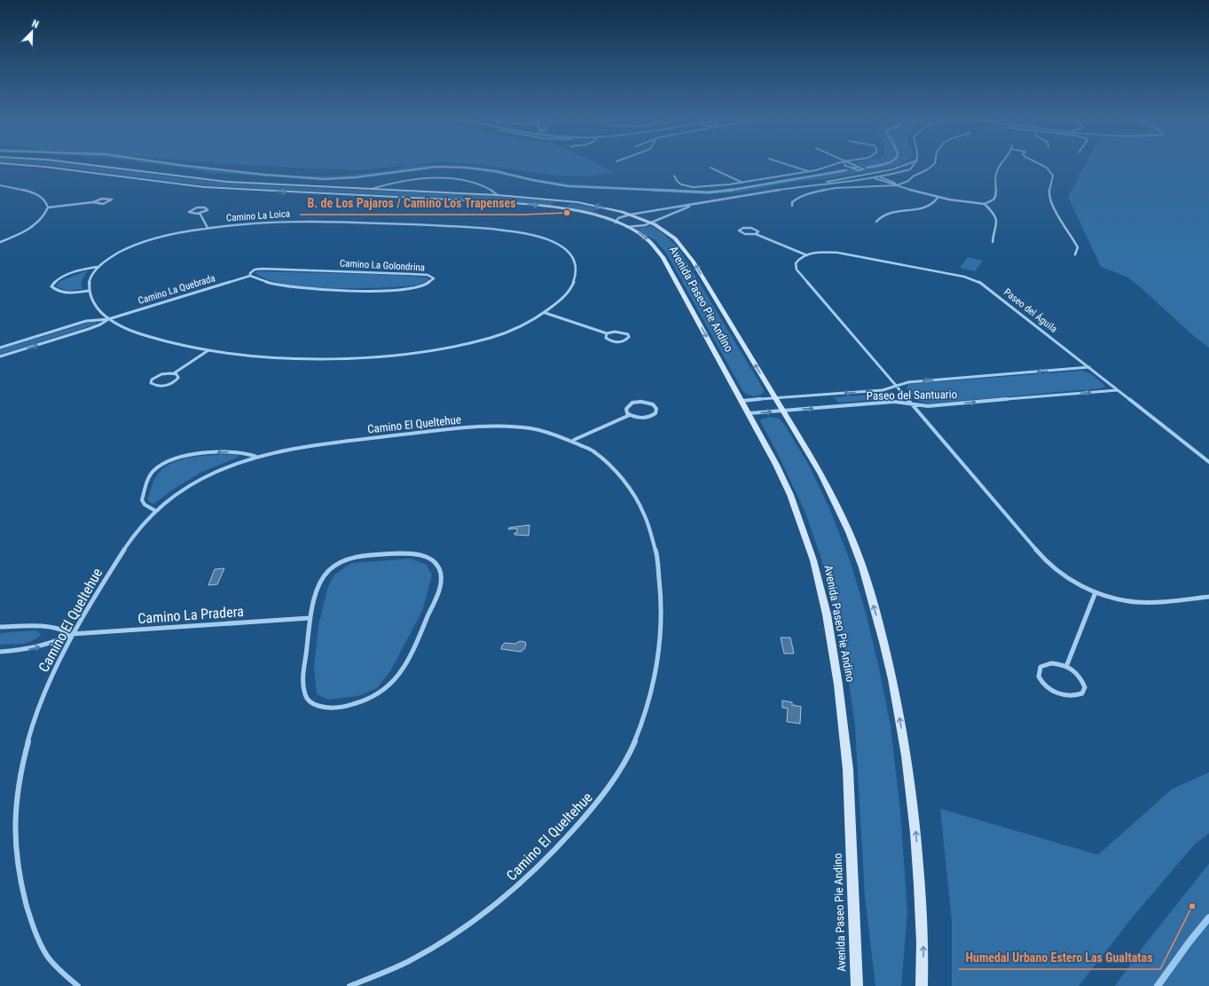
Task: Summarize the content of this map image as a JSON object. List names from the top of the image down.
{
  "streets": {
    "main road": ["Avenida Paseo Pie Andino"],
    "street": [
      "Camino La Loica",
      "Camino La Golondrina",
      "Camino La Quebrada",
      "Paseo del Águila",
      "Paseo del Santuario",
      "Camino El Queltehue",
      "Camino La Pradera"
    ]
  },
  "crossings": [
    ["Camino La Loica", "Camino La Quebrada"],
    ["Camino La Golondrina", "Camino La Quebrada"],
    ["Avenida Paseo Pie Andino", "Paseo del Santuario"],
    ["Paseo del Águila", "Paseo del Santuario"],
    ["Camino El Queltehue", "Camino La Pradera"]
  ],
  "places": ["B. de Los Pajaros / Camino Los Trapenses", "Humedal Urbano Estero Las Gualtatas"],
  "north": "top right"
}
